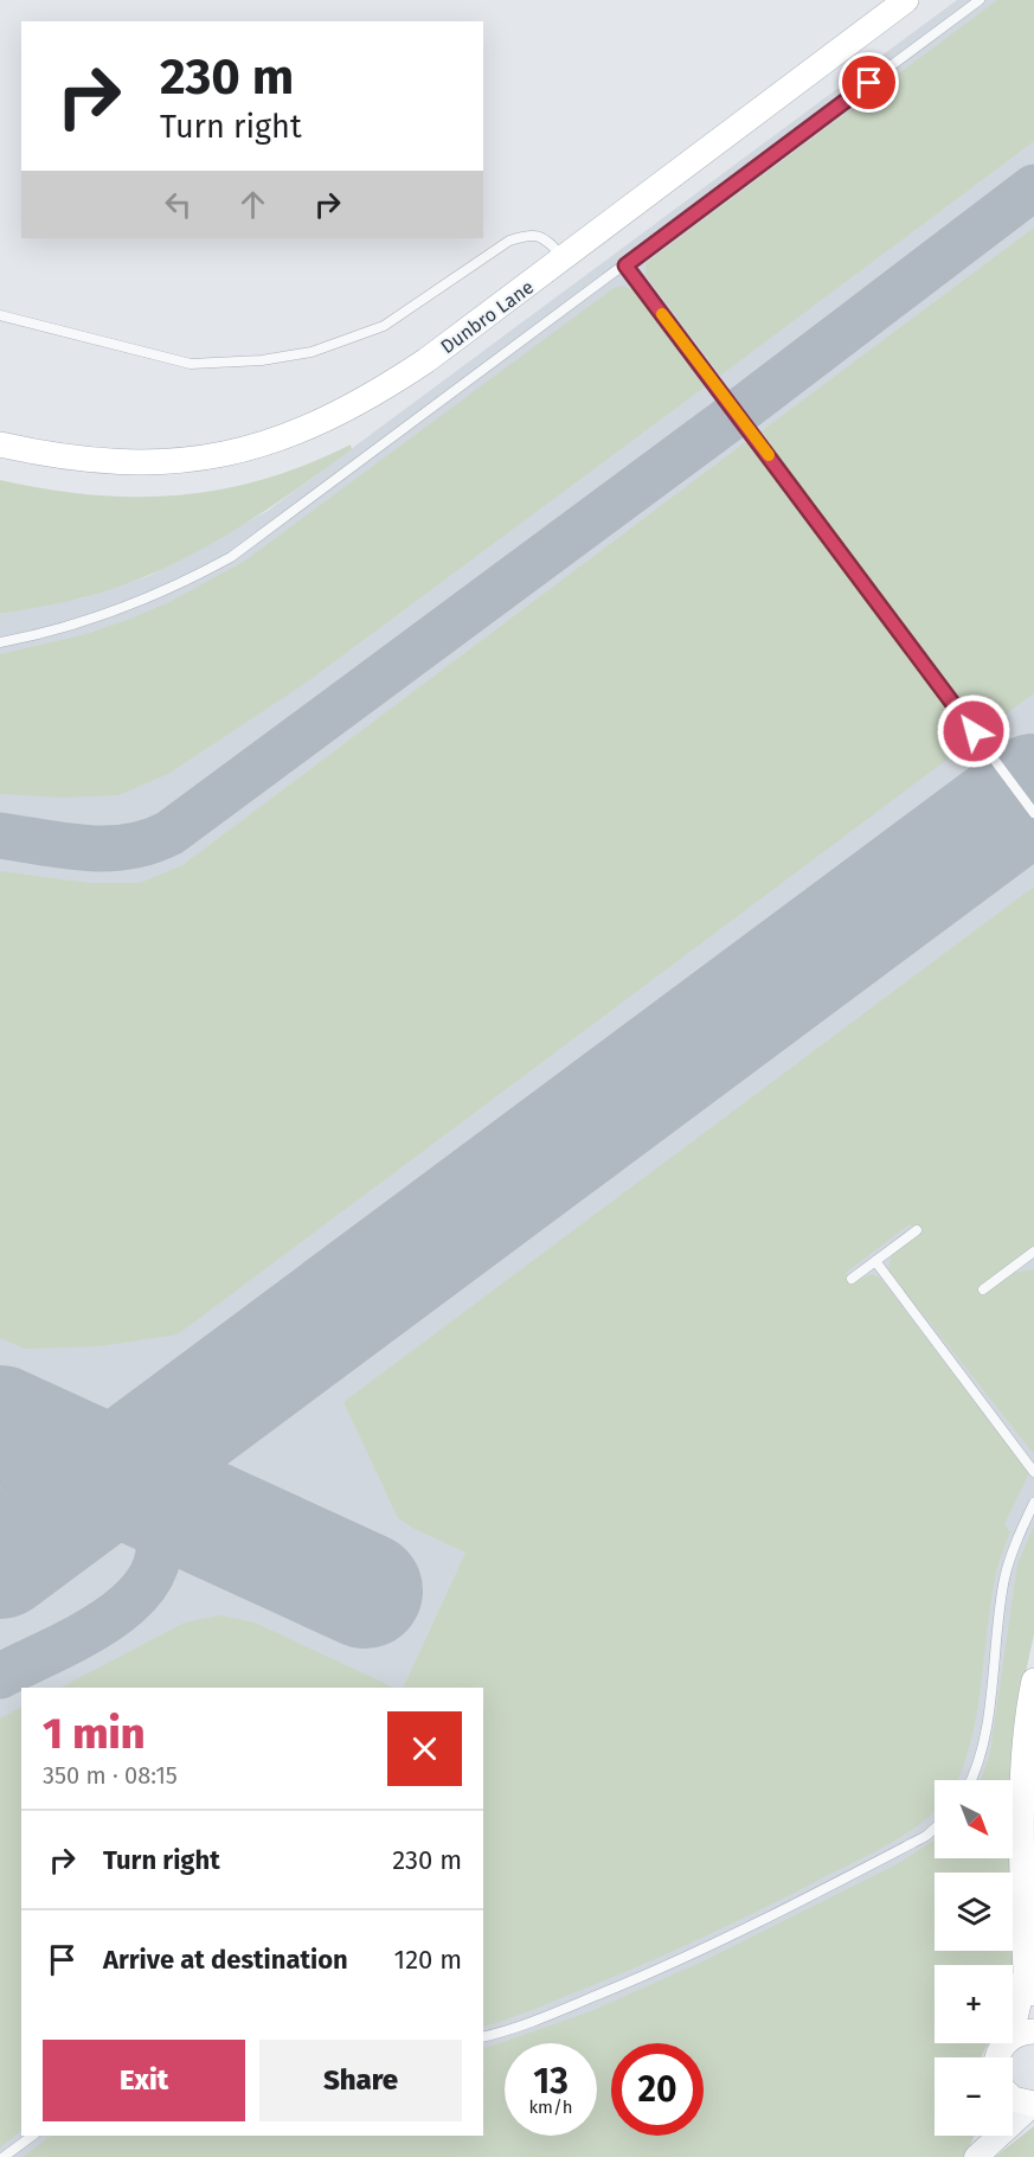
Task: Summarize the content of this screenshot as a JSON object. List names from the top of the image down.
{
  "streets": {
    "main road": ["Dunbro Lane"]
  },
  "north": "bottom right",
  "page": {
    "turn": ["230 m", "Turn right"],
    "heading": ["1 min", "350 m · 08:15"],
    "map_buttons": ["+", "−"],
    "list": [
      {
        "name": "Turn right",
        "value": "230 m"
      },
      {
        "name": "Arrive at destination",
        "value": "120 m"
      }
    ],
    "buttons": ["Exit", "Share"],
    "speed": "13 km/h",
    "limit": "20"
  }
}
